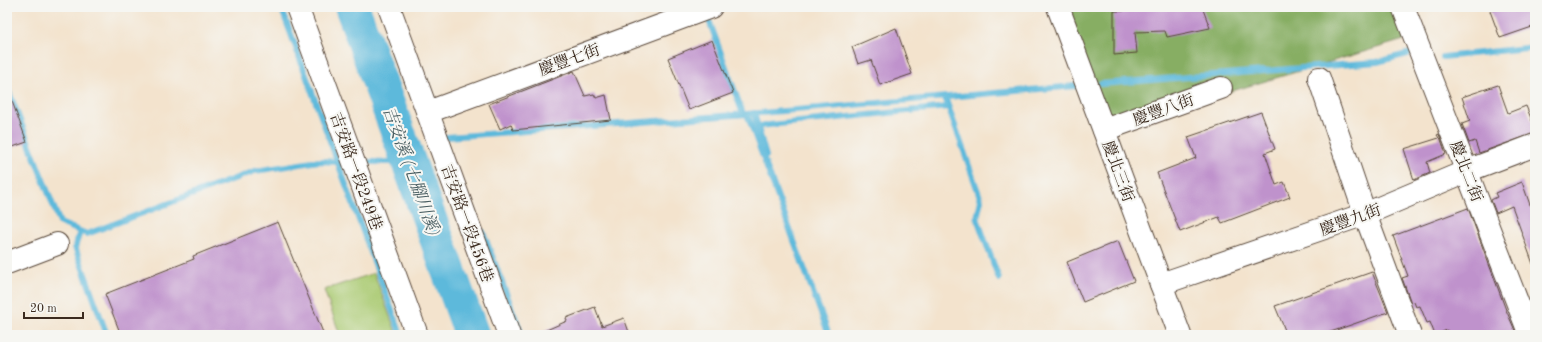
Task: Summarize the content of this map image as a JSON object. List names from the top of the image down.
{
  "streets": {
    "street": [
      "慶豐七街",
      "慶豐八街",
      "吉安路一段249巷",
      "慶北三街",
      "慶北二街",
      "慶豐九街",
      "吉安路一段456巷"
    ]
  },
  "crossings": [
    ["慶豐七街", "吉安路一段456巷"],
    ["慶豐八街", "慶北三街"],
    ["慶北三街", "慶豐九街"],
    ["慶北二街", "慶豐九街"]
  ],
  "water": ["吉安溪 (七腳川溪)"],
  "scale_bar": "20 m"
}
